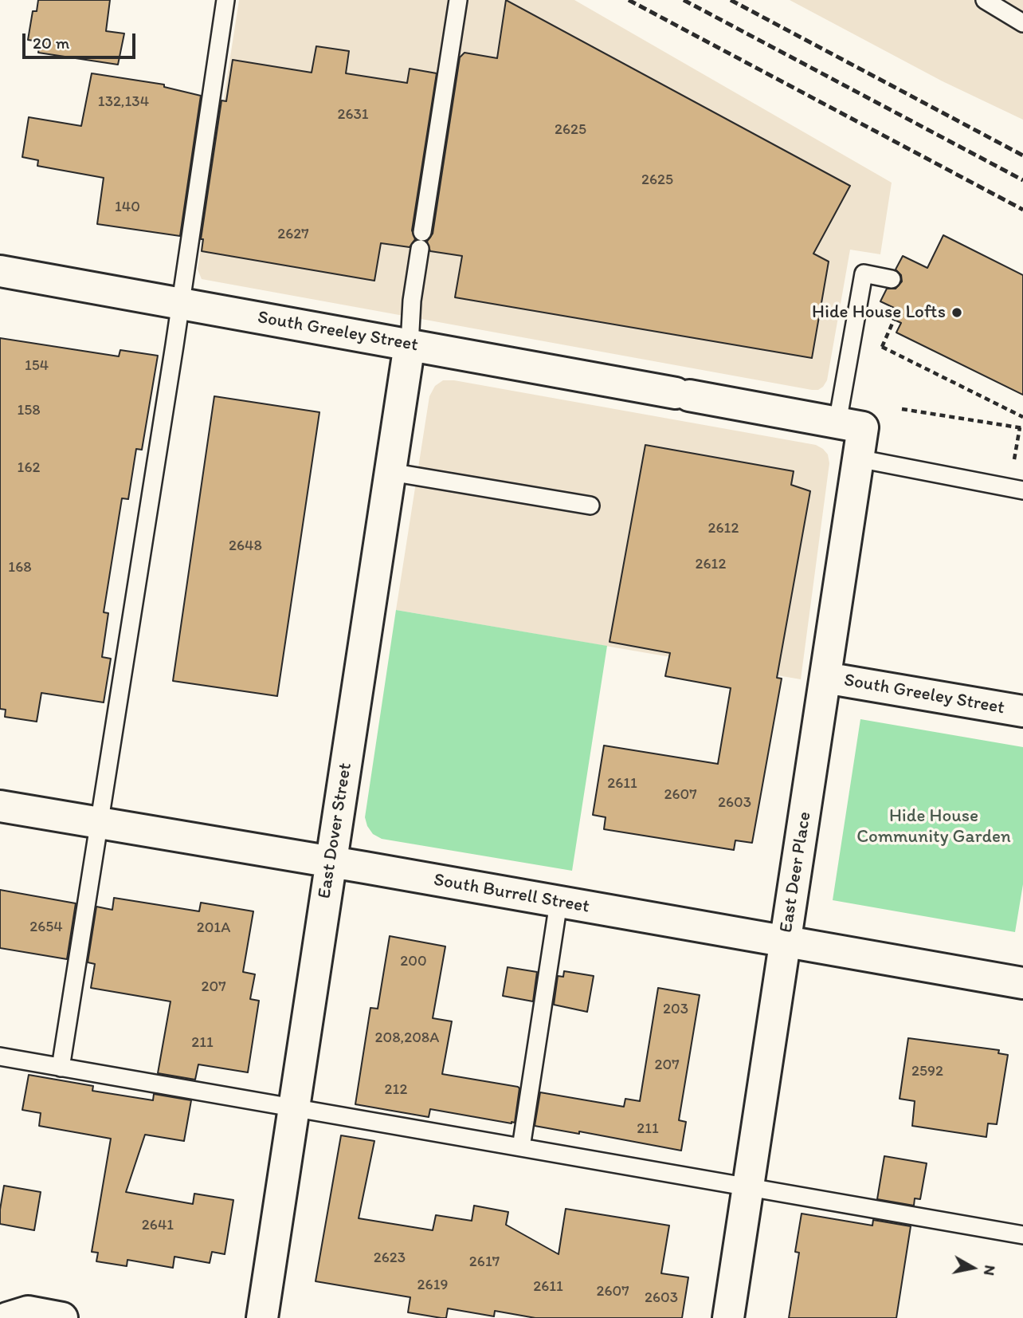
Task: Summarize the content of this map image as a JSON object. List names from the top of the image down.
{
  "streets": {
    "street": [
      "South Greeley Street",
      "East Dover Street",
      "East Deer Place",
      "South Burrell Street"
    ]
  },
  "crossings": [
    ["South Greeley Street", "East Dover Street"],
    ["South Greeley Street", "East Deer Place"],
    ["East Dover Street", "South Burrell Street"],
    ["East Deer Place", "South Burrell Street"]
  ],
  "parks": ["Hide House Community Garden"],
  "places": ["Hide House Lofts"],
  "house_numbers": [
    "132,134",
    "2631",
    "2625",
    "2625",
    "140",
    "2627",
    "154",
    "158",
    "162",
    "2612",
    "2648",
    "2612",
    "168",
    "2611",
    "2607",
    "2603",
    "2654",
    "201A",
    "200",
    "207",
    "203",
    "208,208A",
    "211",
    "207",
    "2592",
    "212",
    "211",
    "2641",
    "2623",
    "2617",
    "2619",
    "2611",
    "2607",
    "2603"
  ],
  "scale_bar": "20 m",
  "north": "right"
}
